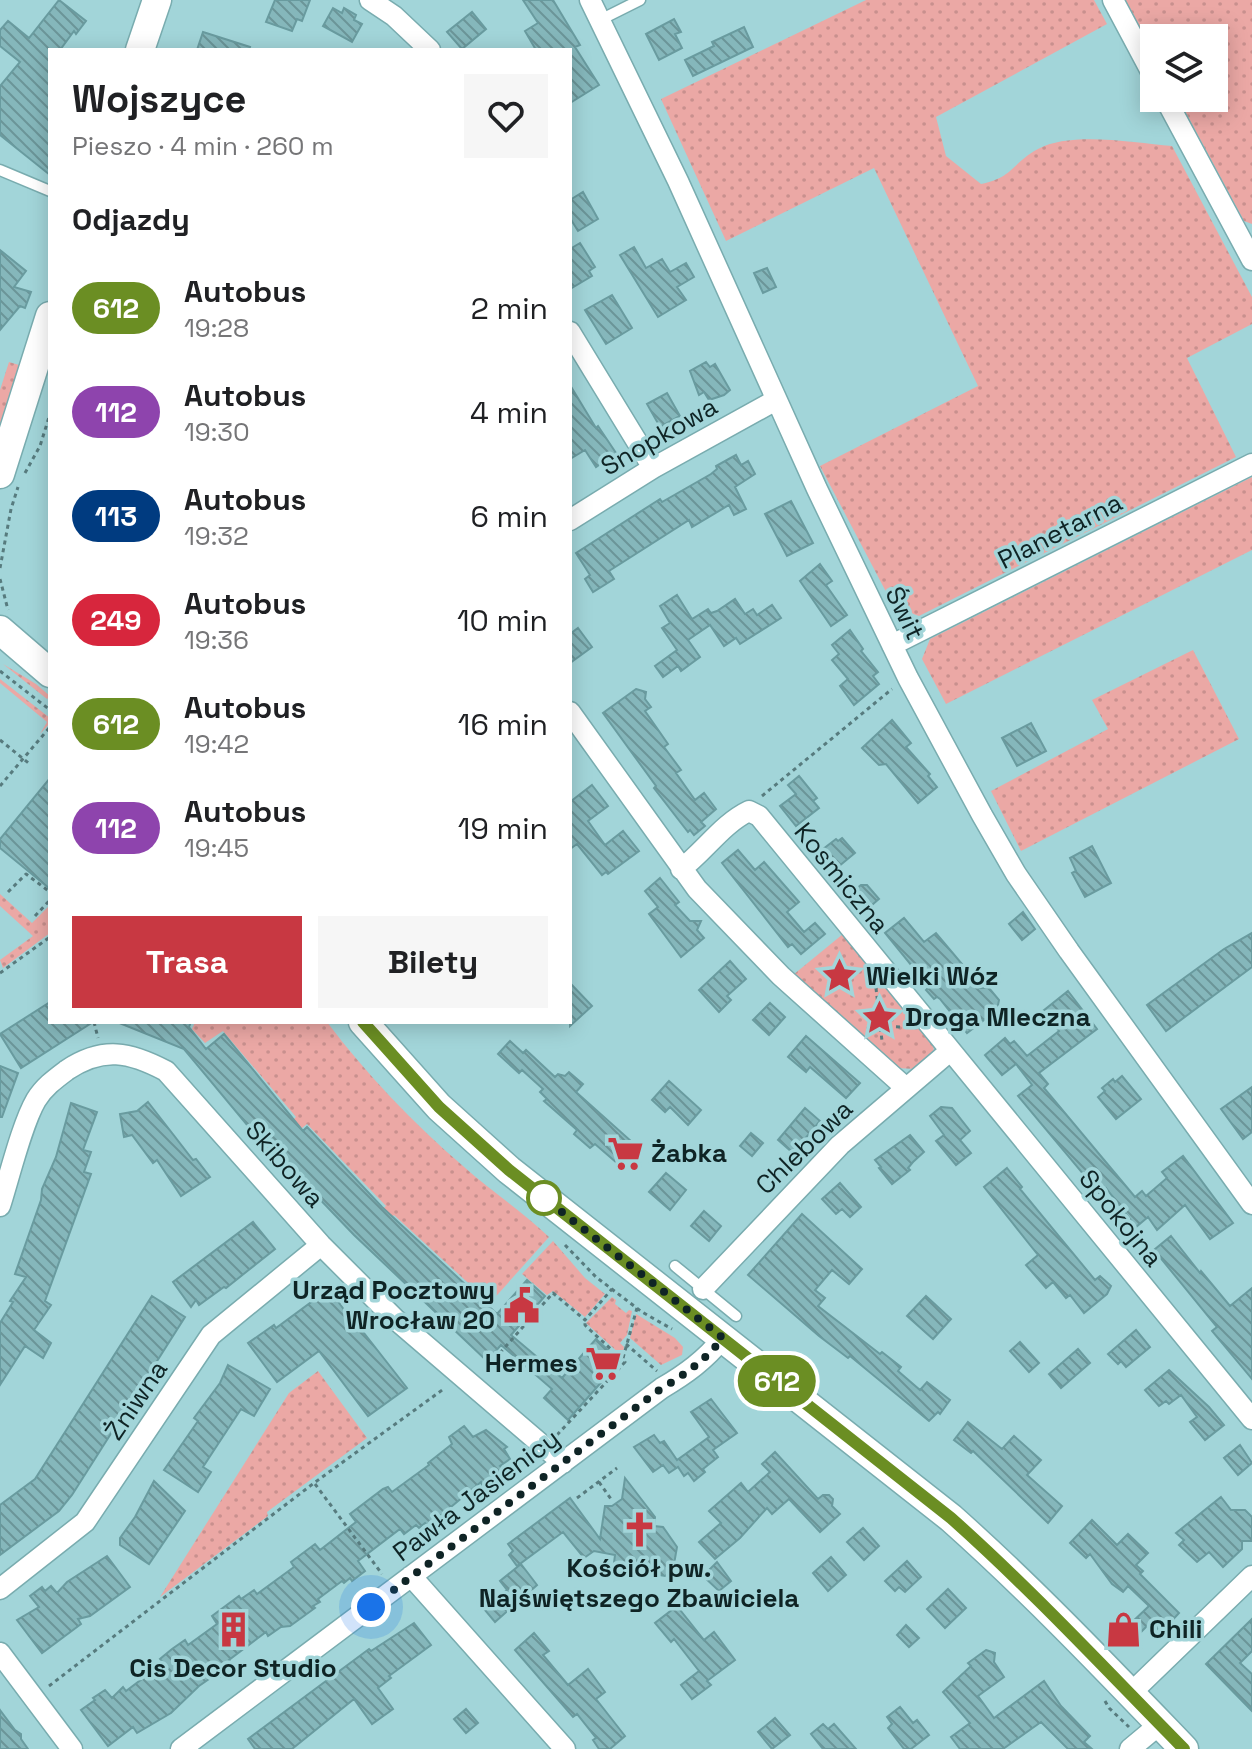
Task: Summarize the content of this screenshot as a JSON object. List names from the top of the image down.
{
  "streets": {
    "street": [
      "Snopkowa",
      "Planetarna",
      "Świt",
      "Kosmiczna",
      "Chlebowa",
      "Skibowa",
      "Spokojna",
      "Żniwna",
      "Pawła Jasienicy"
    ]
  },
  "crossings": [
    ["Snopkowa", "Świt"],
    ["Planetarna", "Świt"],
    ["Kosmiczna", "Chlebowa"],
    ["Kosmiczna", "Spokojna"],
    ["Chlebowa", "Spokojna"],
    ["Skibowa", "Żniwna"],
    ["Skibowa", "Pawła Jasienicy"]
  ],
  "places": {
    "place": ["Wielki Wóz", "Droga Mleczna"],
    "supermarket": ["Żabka", "Hermes"],
    "public building": ["Urząd Pocztowy Wrocław 20"],
    "church": ["Kościół pw. Najświętszego Zbawiciela"],
    "building": ["Cis Decor Studio"],
    "shop": ["Chili"]
  },
  "lines": ["bus line 612"],
  "page": {
    "on_map": "612",
    "heading": [
      ["Wojszyce", "Pieszo · 4 min · 260 m"],
      "Odjazdy"
    ],
    "list": [
      {
        "mark": "612",
        "name": "Autobus",
        "note": "19:28",
        "value": "2 min"
      },
      {
        "mark": "112",
        "name": "Autobus",
        "note": "19:30",
        "value": "4 min"
      },
      {
        "mark": "113",
        "name": "Autobus",
        "note": "19:32",
        "value": "6 min"
      },
      {
        "mark": "249",
        "name": "Autobus",
        "note": "19:36",
        "value": "10 min"
      },
      {
        "mark": "612",
        "name": "Autobus",
        "note": "19:42",
        "value": "16 min"
      },
      {
        "mark": "112",
        "name": "Autobus",
        "note": "19:45",
        "value": "19 min"
      }
    ],
    "buttons": ["Trasa", "Bilety"]
  }
}
